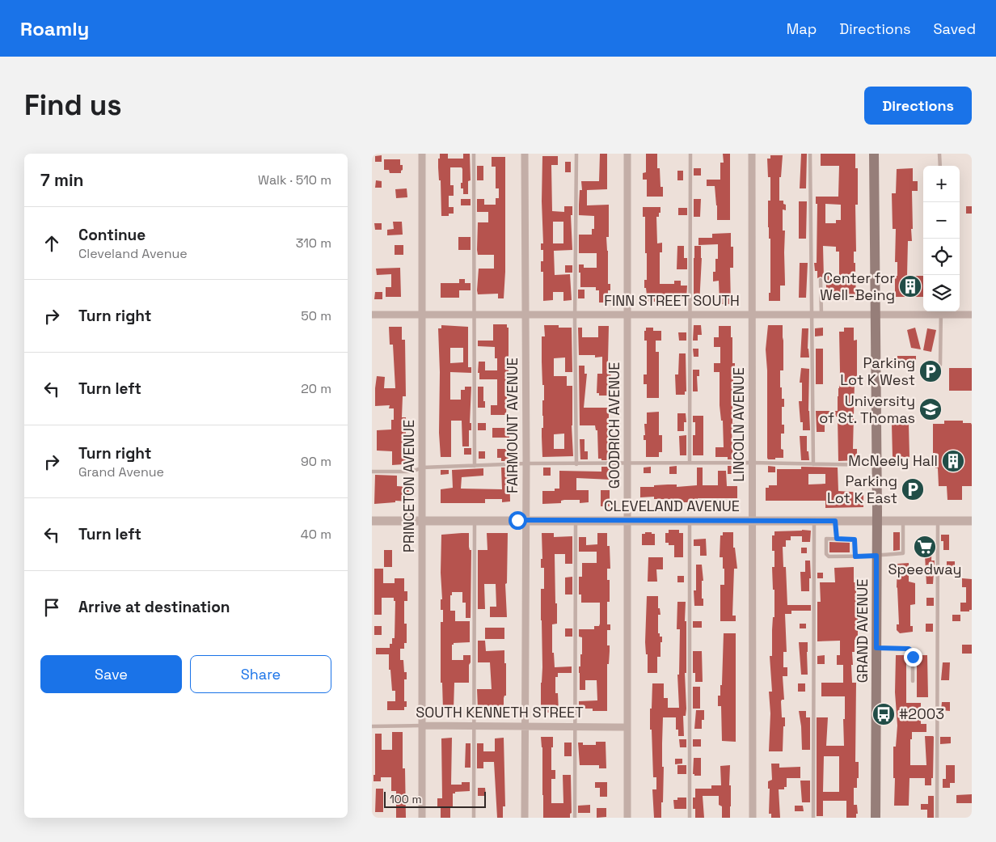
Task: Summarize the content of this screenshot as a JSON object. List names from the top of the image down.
{
  "streets": {
    "main road": ["GRAND AVENUE"],
    "street": [
      "FINN STREET SOUTH",
      "LINCOLN AVENUE",
      "FAIRMOUNT AVENUE",
      "GOODRICH AVENUE",
      "PRINCETON AVENUE",
      "CLEVELAND AVENUE",
      "SOUTH KENNETH STREET"
    ]
  },
  "crossings": [
    ["FINN STREET SOUTH", "LINCOLN AVENUE"],
    ["FINN STREET SOUTH", "FAIRMOUNT AVENUE"],
    ["FINN STREET SOUTH", "GOODRICH AVENUE"],
    ["FINN STREET SOUTH", "PRINCETON AVENUE"],
    ["FINN STREET SOUTH", "GRAND AVENUE"],
    ["LINCOLN AVENUE", "CLEVELAND AVENUE"],
    ["FAIRMOUNT AVENUE", "CLEVELAND AVENUE"],
    ["FAIRMOUNT AVENUE", "SOUTH KENNETH STREET"],
    ["GOODRICH AVENUE", "CLEVELAND AVENUE"],
    ["GOODRICH AVENUE", "SOUTH KENNETH STREET"],
    ["PRINCETON AVENUE", "CLEVELAND AVENUE"],
    ["PRINCETON AVENUE", "SOUTH KENNETH STREET"],
    ["CLEVELAND AVENUE", "GRAND AVENUE"]
  ],
  "places": {
    "building": ["Center for Well-Being", "McNeely Hall"],
    "parking": ["Parking Lot K West", "Parking Lot K East"],
    "school or university": ["University of St. Thomas"],
    "supermarket": ["Speedway"],
    "bus stop": ["#2003"]
  },
  "scale_bar": "100 m",
  "page": {
    "header": "Roamly",
    "nav": ["Map", "Directions", "Saved"],
    "buttons": [
      "Directions",
      ["Save", "Share"]
    ],
    "title": "Find us",
    "heading": ["7 min", "Walk · 510 m"],
    "map_buttons": ["+", "−"],
    "list": [
      ["Continue", "Cleveland Avenue", "310 m"],
      ["Turn right", "50 m"],
      ["Turn left", "20 m"],
      ["Turn right", "Grand Avenue", "90 m"],
      ["Turn left", "40 m"],
      "Arrive at destination"
    ],
    "scale": "100 m"
  }
}
